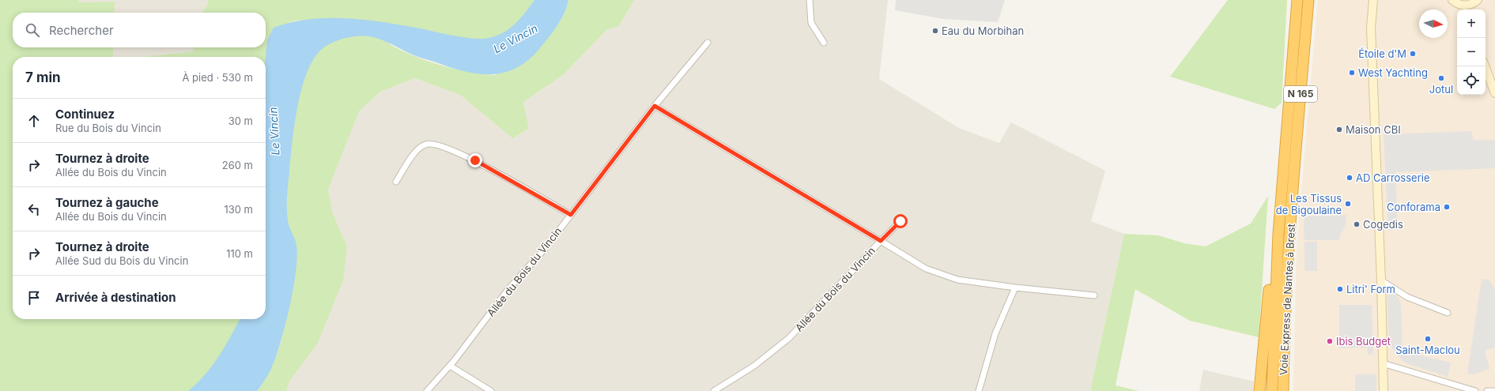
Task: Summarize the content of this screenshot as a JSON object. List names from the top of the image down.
{
  "streets": {
    "highway": ["N 165", "Voie Express de Nantes à Brest"],
    "street": ["Allée du Bois du Vincin"]
  },
  "water": ["Le Vincin"],
  "places": [
    "Eau du Morbihan",
    "Étoile d'M",
    "West Yachting",
    "Jotul",
    "Maison CBI",
    "AD Carrosserie",
    "Les Tissus de Bigoulaine",
    "Conforama",
    "Cogedis",
    "Litri' Form",
    "Saint-Maclou",
    "Ibis Budget"
  ],
  "north": "right",
  "page": {
    "map_buttons": ["+", "−"],
    "search": "Rechercher",
    "heading": ["7 min", "À pied · 530 m"],
    "list": [
      ["Continuez", "Rue du Bois du Vincin", "30 m"],
      ["Tournez à droite", "Allée du Bois du Vincin", "260 m"],
      ["Tournez à gauche", "Allée du Bois du Vincin", "130 m"],
      ["Tournez à droite", "Allée Sud du Bois du Vincin", "110 m"],
      "Arrivée à destination"
    ]
  }
}
